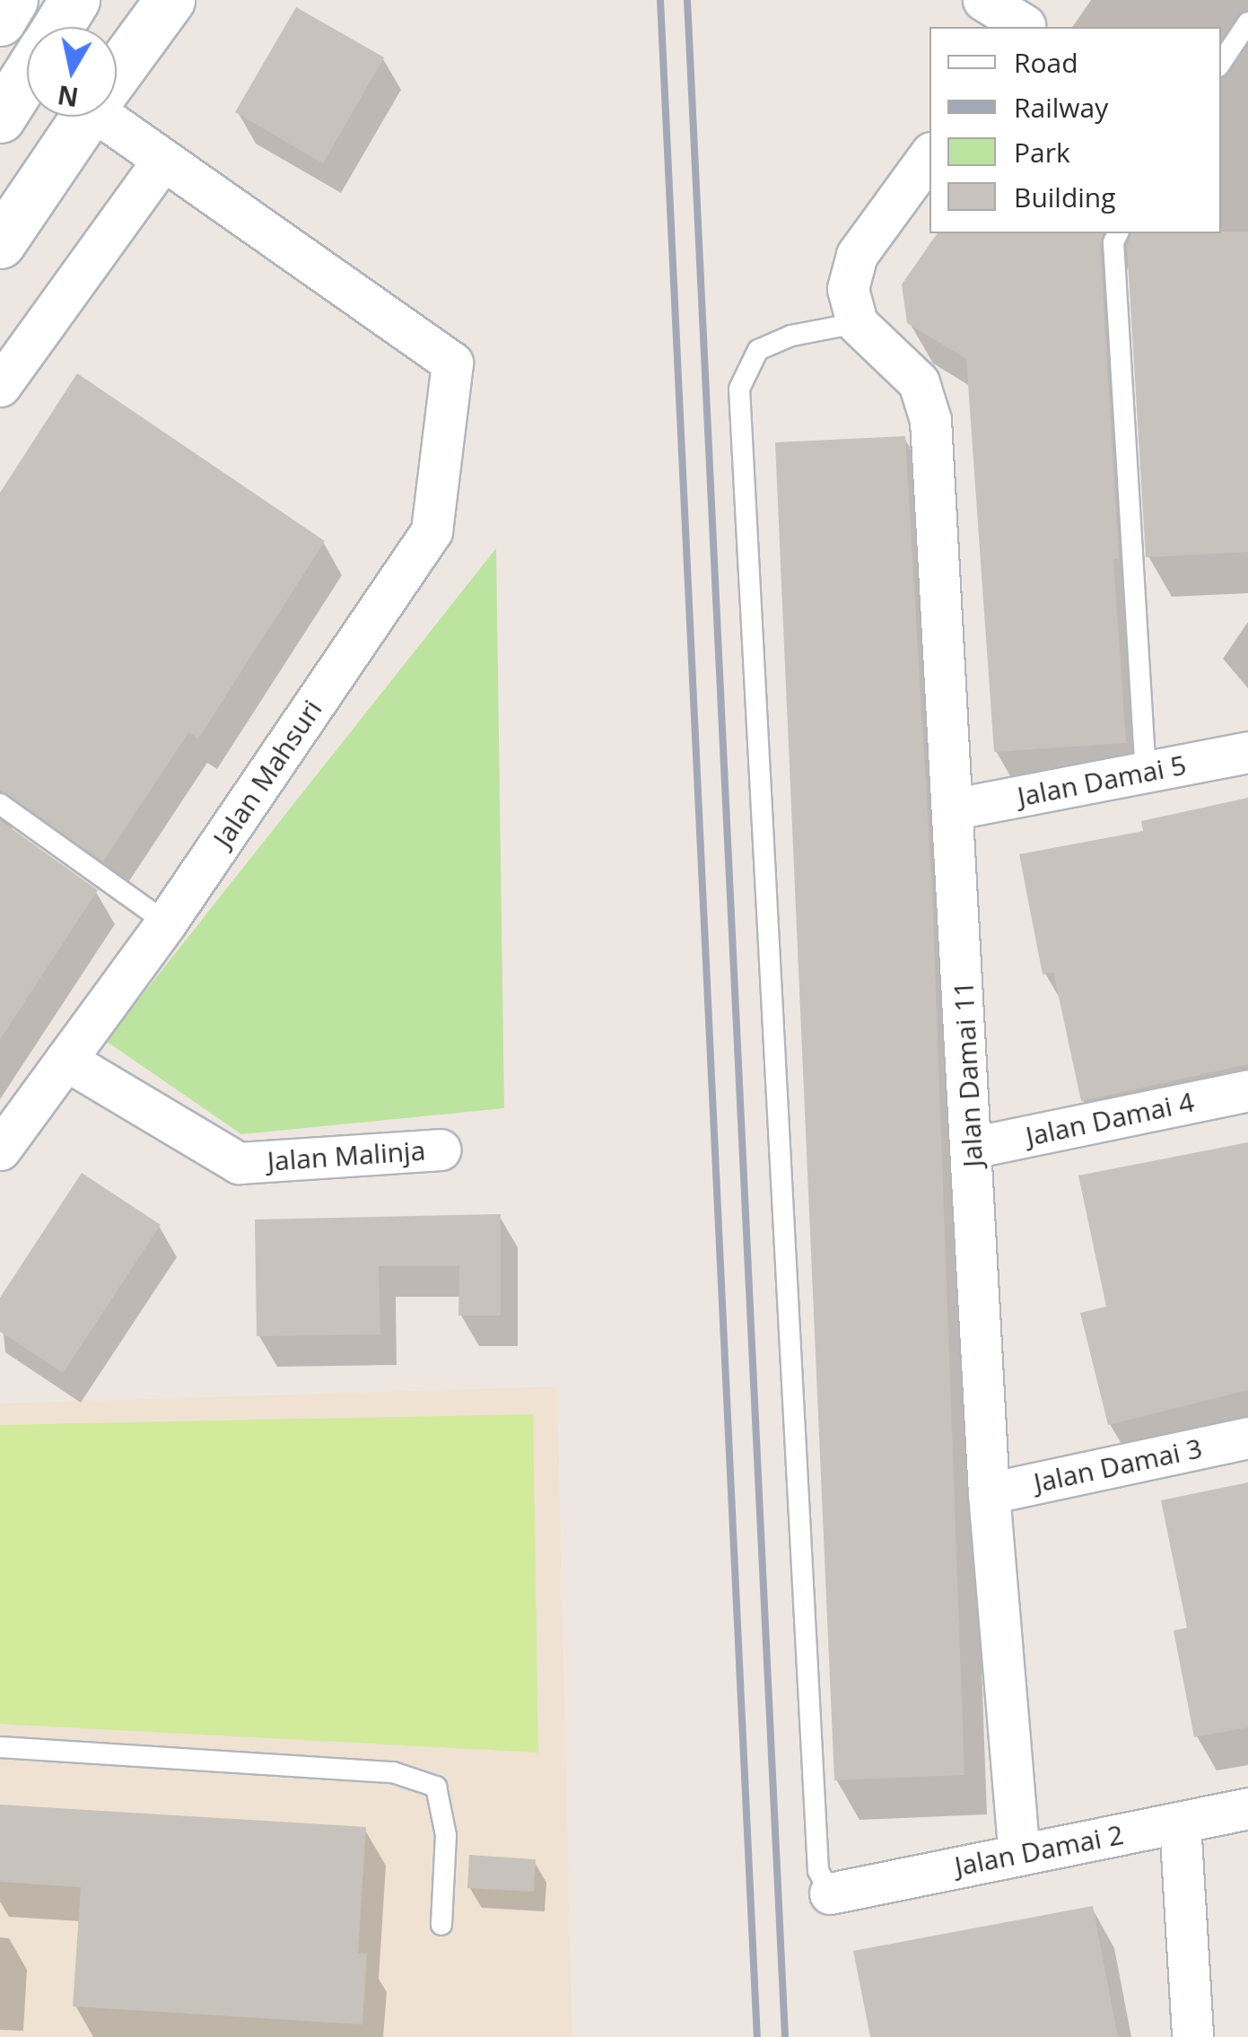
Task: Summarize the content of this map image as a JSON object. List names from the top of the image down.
{
  "streets": {
    "street": [
      "Jalan Mahsuri",
      "Jalan Damai 5",
      "Jalan Damai 11",
      "Jalan Damai 4",
      "Jalan Malinja",
      "Jalan Damai 3",
      "Jalan Damai 2"
    ]
  },
  "crossings": [
    ["Jalan Mahsuri", "Jalan Malinja"],
    ["Jalan Damai 5", "Jalan Damai 11"],
    ["Jalan Damai 11", "Jalan Damai 4"],
    ["Jalan Damai 11", "Jalan Damai 3"],
    ["Jalan Damai 11", "Jalan Damai 2"]
  ],
  "legend": [
    "Road",
    "Railway",
    "Park",
    "Building"
  ],
  "north": "bottom"
}
